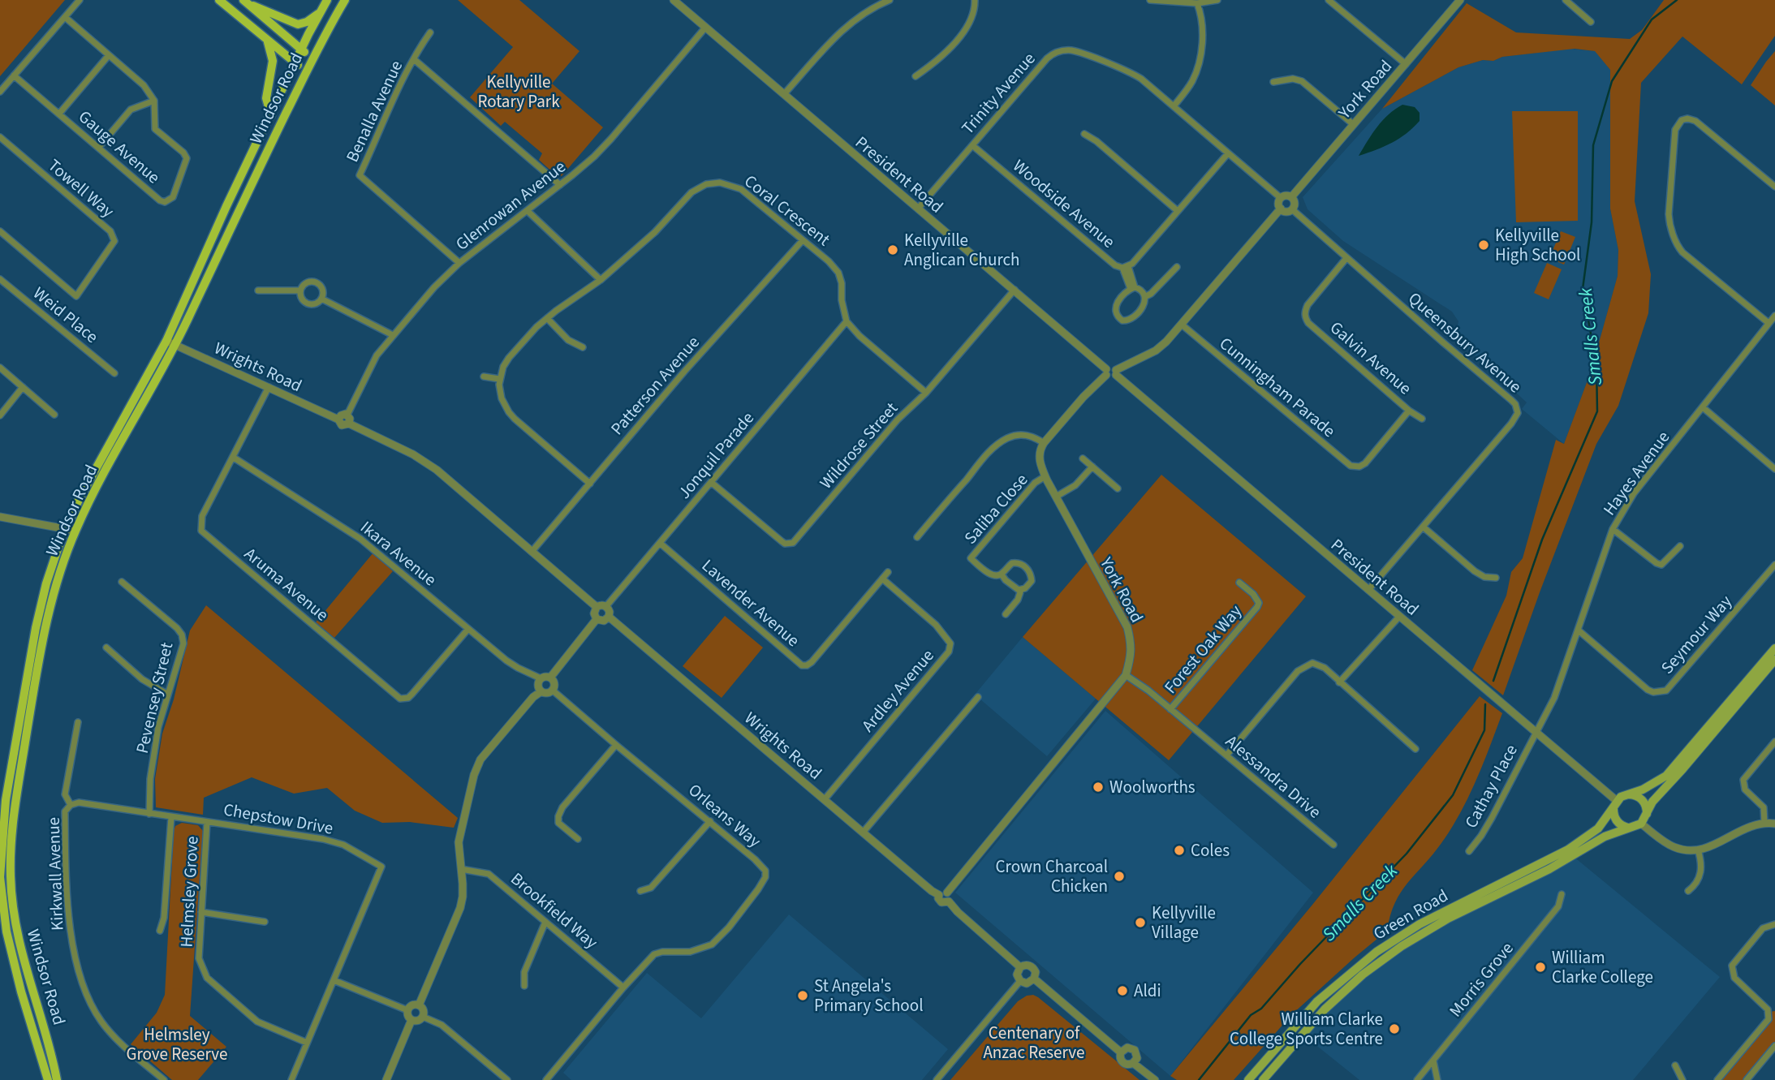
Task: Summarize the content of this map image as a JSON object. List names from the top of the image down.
{
  "streets": {
    "main road": ["Windsor Road", "Green Road"],
    "street": [
      "York Road",
      "Trinity Avenue",
      "Benalla Avenue",
      "Gauge Avenue",
      "President Road",
      "Towell Way",
      "Woodside Avenue",
      "Glenrowan Avenue",
      "Coral Crescent",
      "Weid Place",
      "Queensbury Avenue",
      "Galvin Avenue",
      "Wrights Road",
      "Patterson Avenue",
      "Cunningham Parade",
      "Wildrose Street",
      "Jonquil Parade",
      "Hayes Avenue",
      "Saliba Close",
      "Ikara Avenue",
      "Aruma Avenue",
      "Lavender Avenue",
      "Seymour Way",
      "Forest Oak Way",
      "Ardley Avenue",
      "Pevensey Street",
      "Alessandra Drive",
      "Cathay Place",
      "Orleans Way",
      "Chepstow Drive",
      "Kirkwall Avenue",
      "Helmsley Grove",
      "Brookfield Way",
      "Morris Grove"
    ]
  },
  "crossings": [
    ["York Road", "Trinity Avenue"],
    ["York Road", "Queensbury Avenue"],
    ["York Road", "Wrights Road"],
    ["York Road", "Saliba Close"],
    ["York Road", "Alessandra Drive"],
    ["Trinity Avenue", "President Road"],
    ["Trinity Avenue", "Woodside Avenue"],
    ["Trinity Avenue", "Queensbury Avenue"],
    ["Windsor Road", "Wrights Road"],
    ["Benalla Avenue", "Glenrowan Avenue"],
    ["President Road", "Glenrowan Avenue"],
    ["President Road", "Queensbury Avenue"],
    ["President Road", "Wildrose Street"],
    ["President Road", "Hayes Avenue"],
    ["President Road", "Cathay Place"],
    ["President Road", "Green Road"],
    ["Glenrowan Avenue", "Wrights Road"],
    ["Coral Crescent", "Patterson Avenue"],
    ["Coral Crescent", "Jonquil Parade"],
    ["Queensbury Avenue", "Galvin Avenue"],
    ["Galvin Avenue", "Cunningham Parade"],
    ["Wrights Road", "Jonquil Parade"],
    ["Wrights Road", "Aruma Avenue"],
    ["Wrights Road", "Ardley Avenue"],
    ["Wildrose Street", "Jonquil Parade"],
    ["Jonquil Parade", "Lavender Avenue"],
    ["Hayes Avenue", "Seymour Way"],
    ["Hayes Avenue", "Cathay Place"],
    ["Ikara Avenue", "Aruma Avenue"],
    ["Ikara Avenue", "Orleans Way"],
    ["Lavender Avenue", "Ardley Avenue"],
    ["Forest Oak Way", "Alessandra Drive"],
    ["Pevensey Street", "Chepstow Drive"],
    ["Orleans Way", "Brookfield Way"],
    ["Chepstow Drive", "Kirkwall Avenue"],
    ["Chepstow Drive", "Helmsley Grove"]
  ],
  "water": ["Smalls Creek"],
  "parks": ["Kellyville Rotary Park", "Centenary of Anzac Reserve", "Helmsley Grove Reserve"],
  "places": [
    "Kellyville High School",
    "Kellyville Anglican Church",
    "Woolworths",
    "Coles",
    "Crown Charcoal Chicken",
    "Kellyville Village",
    "William Clarke College",
    "Aldi",
    "St Angela's Primary School",
    "William Clarke College Sports Centre"
  ]
}
